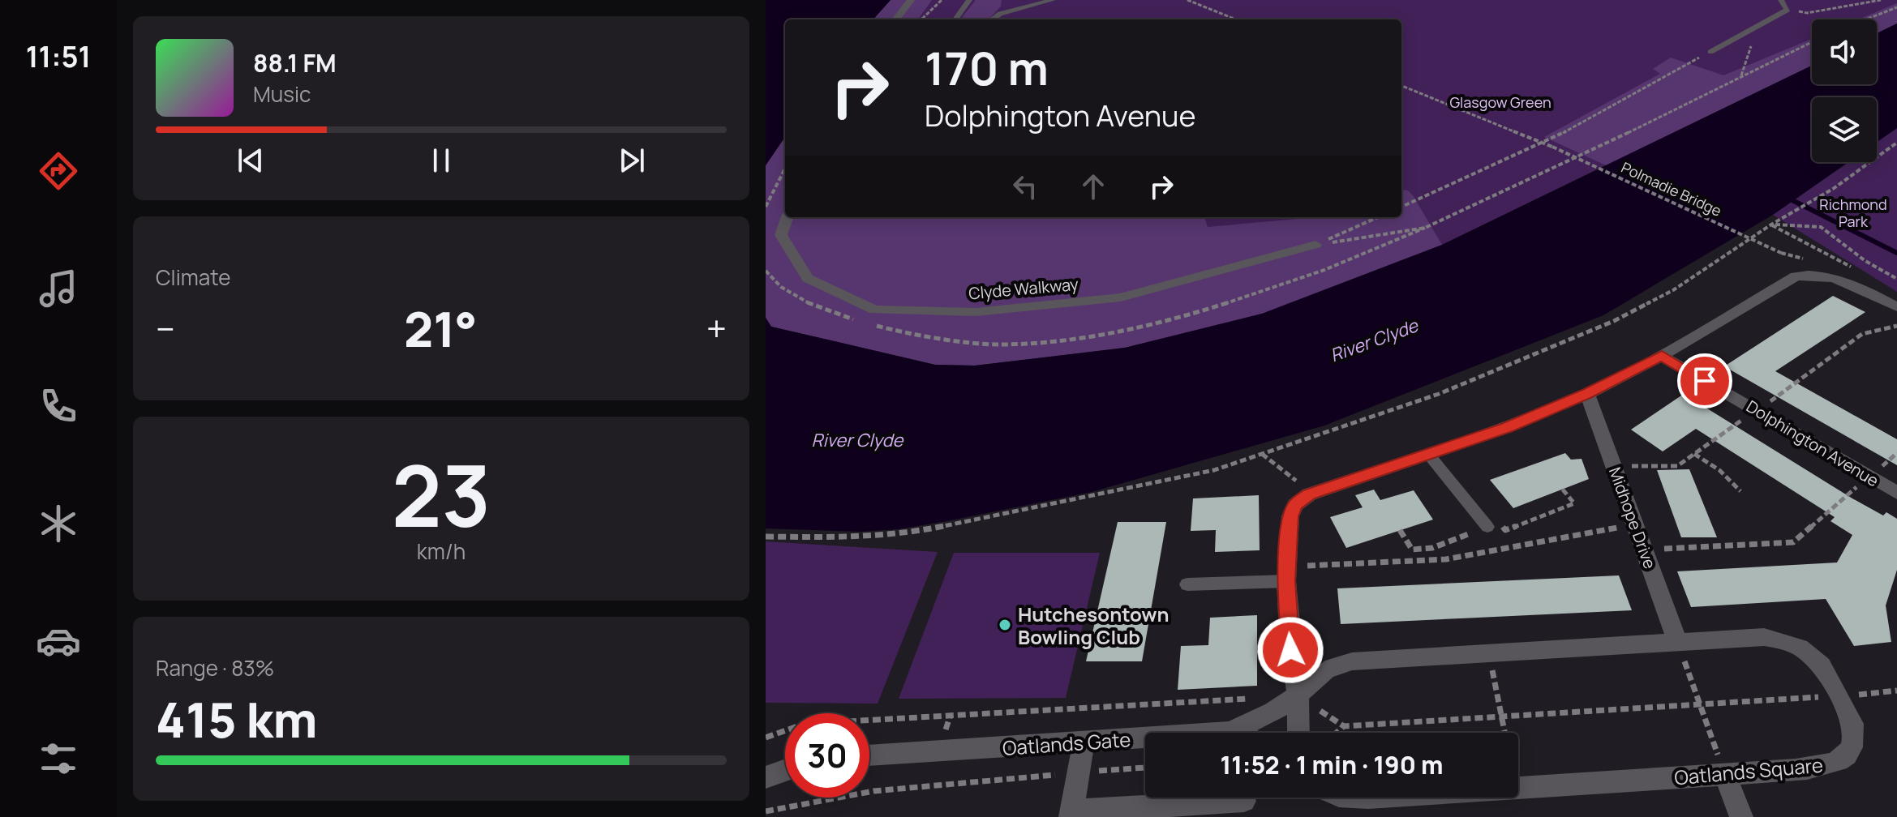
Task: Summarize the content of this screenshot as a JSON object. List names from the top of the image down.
{
  "streets": {
    "street": [
      "Clyde Walkway",
      "Dolphington Avenue",
      "Midhope Drive",
      "Oatlands Gate",
      "Oatlands Square"
    ],
    "path": ["Polmadie Bridge"]
  },
  "crossings": [
    ["Midhope Drive", "Oatlands Square"],
    ["Oatlands Gate", "Oatlands Square"]
  ],
  "water": ["River Clyde"],
  "parks": ["Glasgow Green", "Richmond Park"],
  "places": ["Hutchesontown Bowling Club"],
  "page": {
    "tabs": "11:51",
    "turn": ["170 m", "Dolphington Avenue"],
    "song": ["88.1 FM", "Music"],
    "tile": [
      "Climate",
      ["23", "km/h"],
      ["Range · 83%", "415 km"]
    ],
    "heat": ["−", "21°", "+"],
    "limit": "30",
    "trip": "11:52 · 1 min · 190 m"
  }
}
